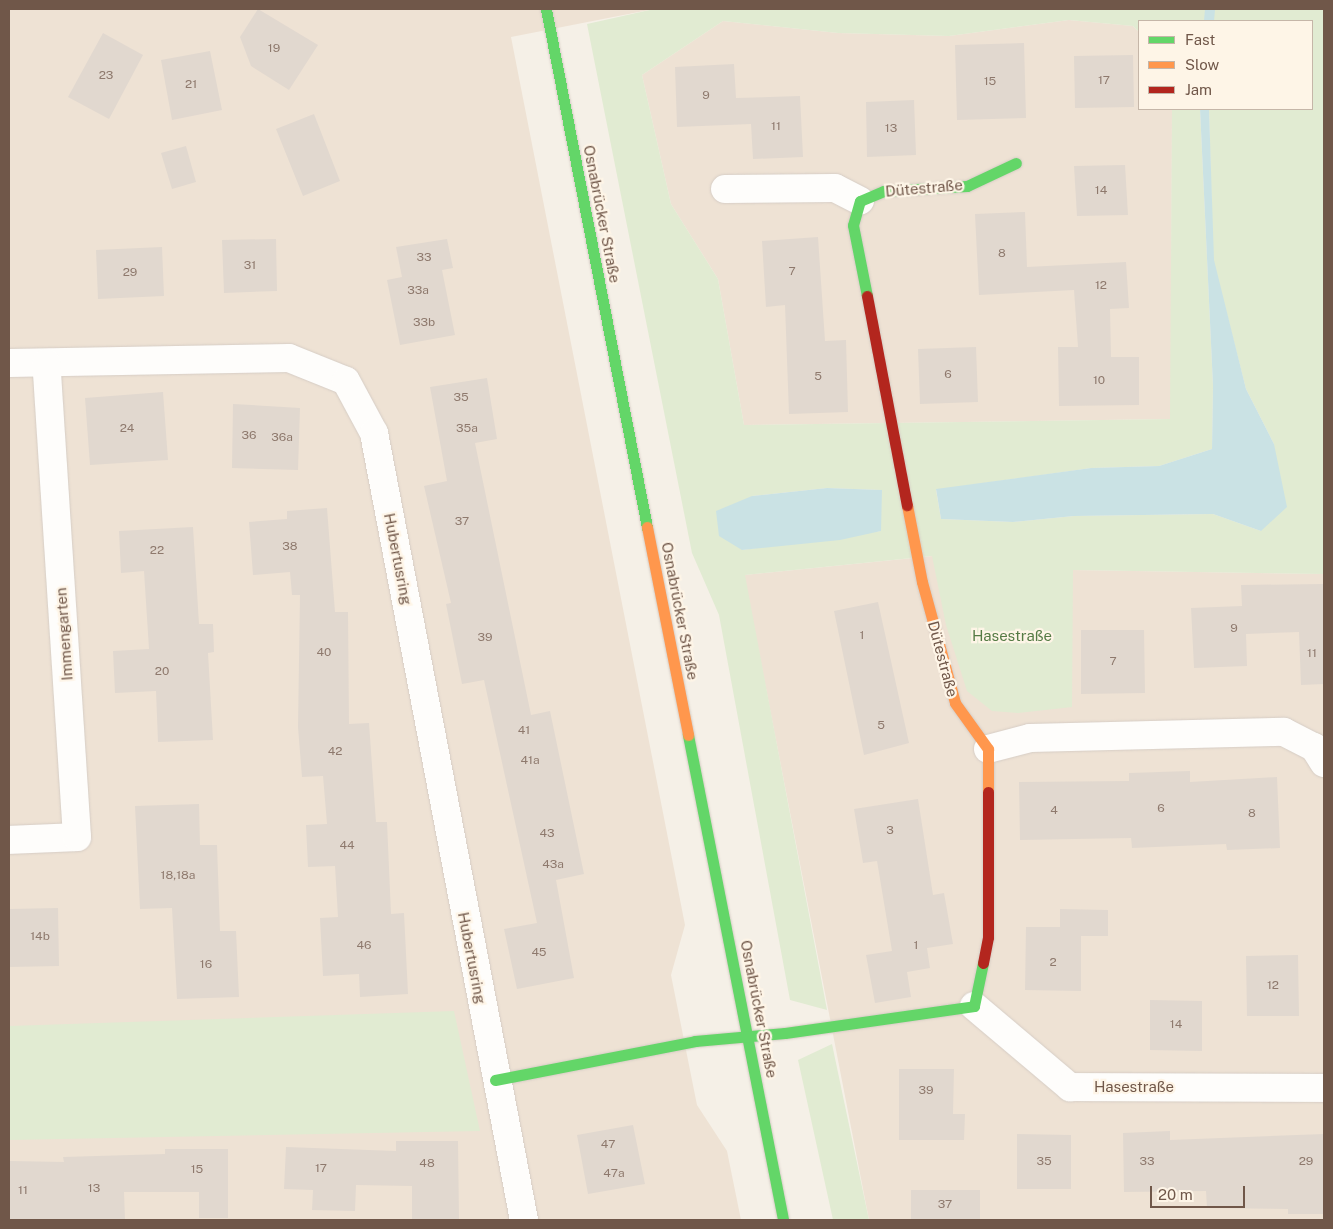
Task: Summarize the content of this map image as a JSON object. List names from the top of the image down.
{
  "streets": {
    "street": [
      "Dütestraße",
      "Osnabrücker Straße",
      "Hubertusring",
      "Immengarten",
      "Hasestraße"
    ]
  },
  "crossings": [
    ["Hubertusring", "Immengarten"]
  ],
  "parks": ["Hasestraße"],
  "house_numbers": [
    "19",
    "23",
    "17",
    "15",
    "21",
    "9",
    "11",
    "13",
    "14",
    "8",
    "33",
    "31",
    "7",
    "29",
    "12",
    "33a",
    "33b",
    "6",
    "5",
    "10",
    "35",
    "24",
    "35a",
    "36",
    "36a",
    "37",
    "38",
    "22",
    "9",
    "1",
    "39",
    "40",
    "11",
    "7",
    "20",
    "5",
    "41",
    "42",
    "41a",
    "6",
    "4",
    "8",
    "3",
    "43",
    "44",
    "43a",
    "18,18a",
    "14b",
    "46",
    "1",
    "45",
    "2",
    "16",
    "12",
    "14",
    "39",
    "47",
    "35",
    "33",
    "29",
    "48",
    "17",
    "15",
    "47a",
    "13",
    "11",
    "37"
  ],
  "legend": ["Fast", "Slow", "Jam"],
  "scale_bar": "20 m"
}
